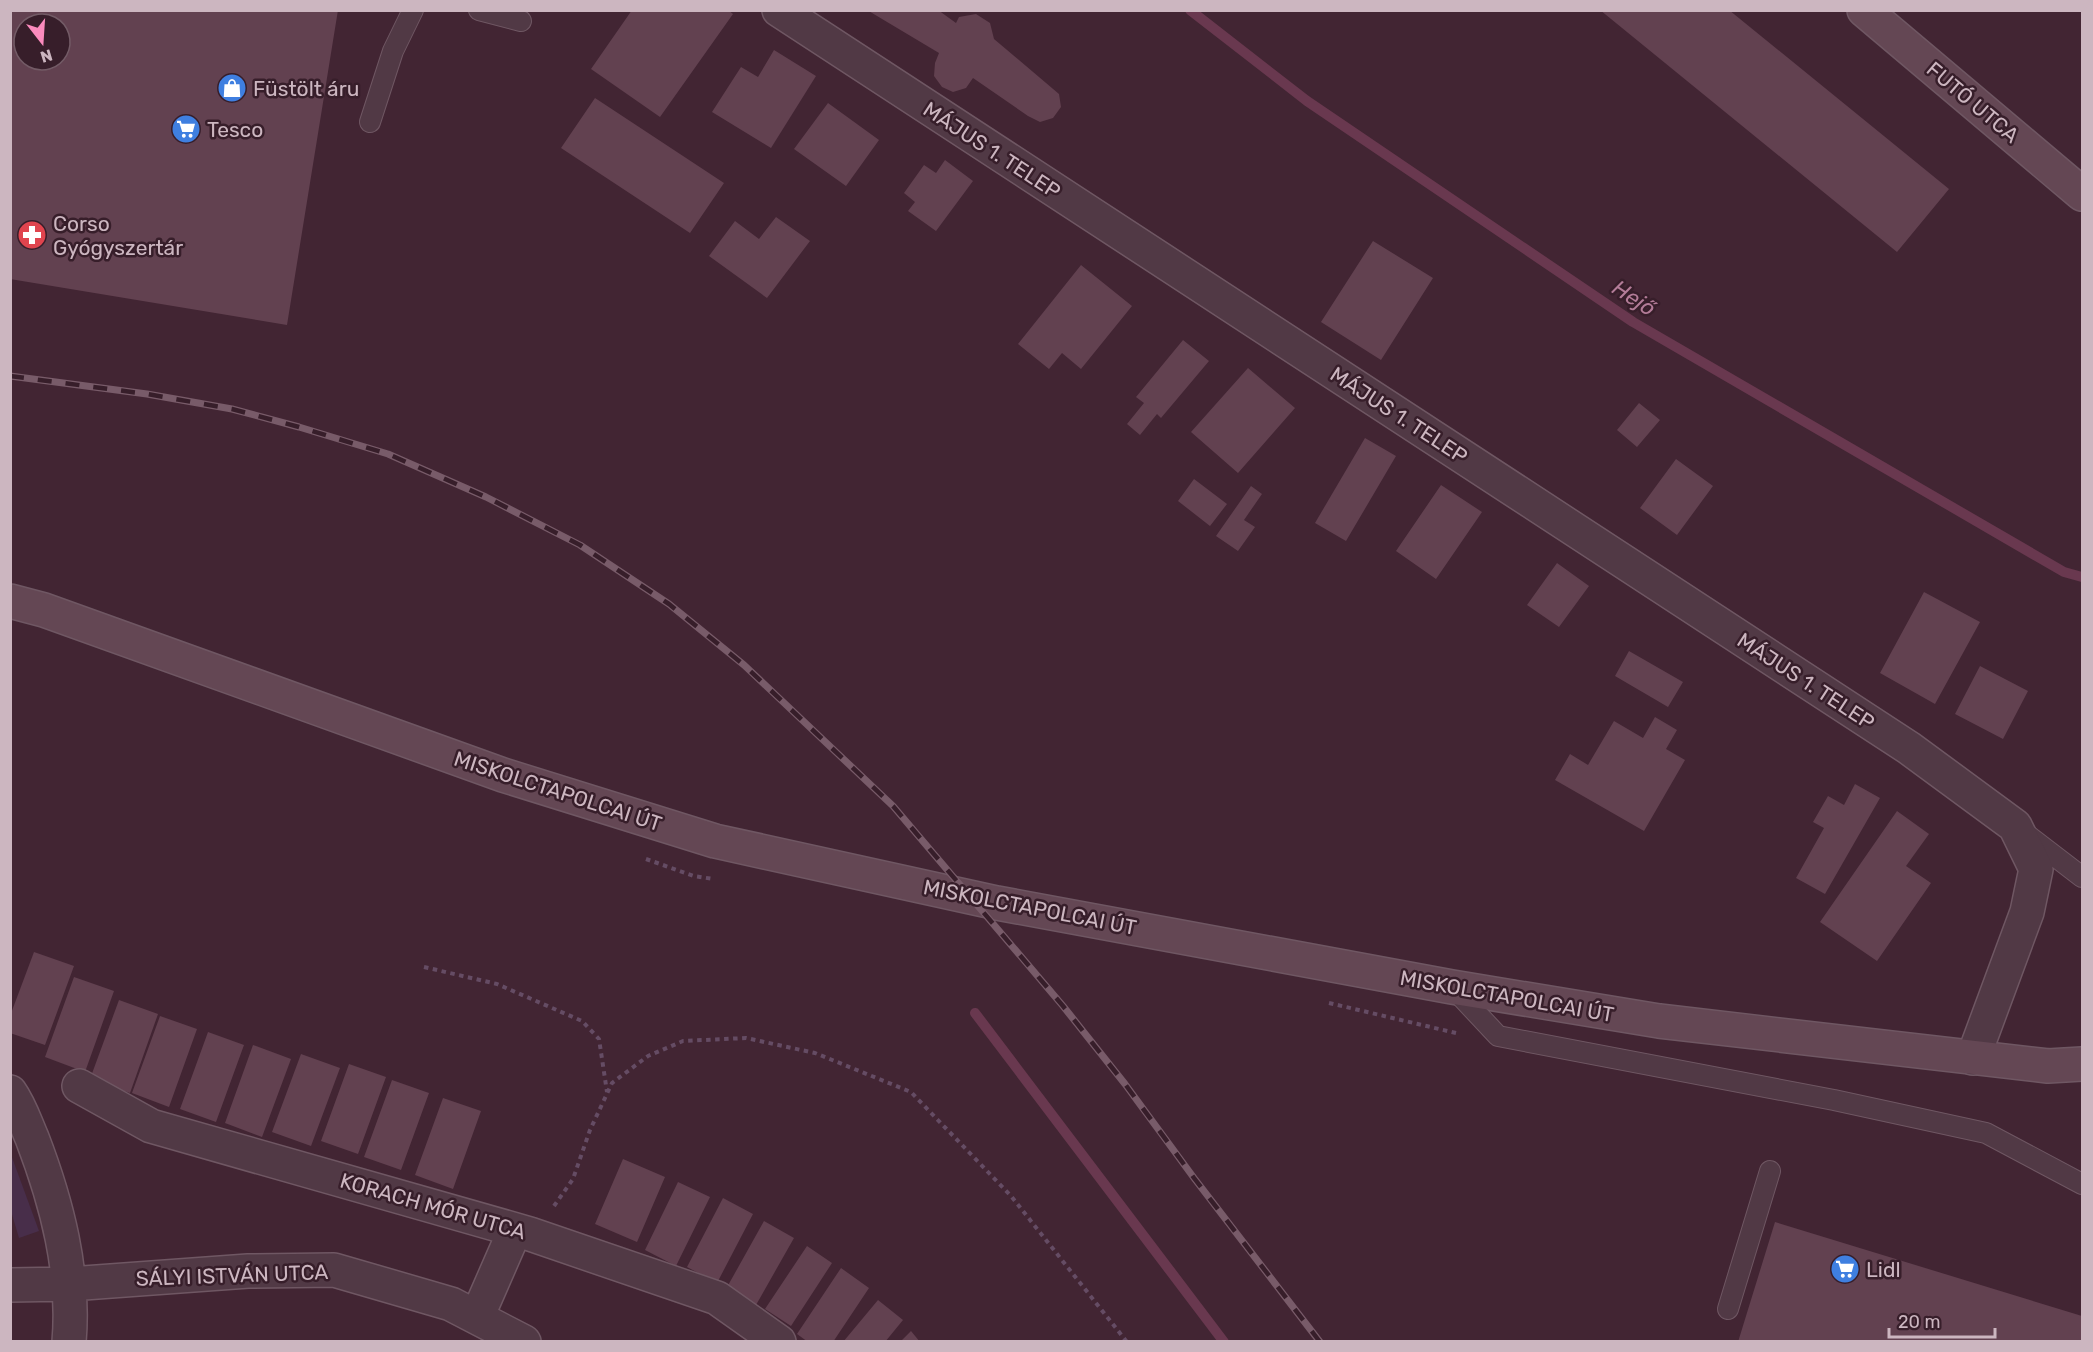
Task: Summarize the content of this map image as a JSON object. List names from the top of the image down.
{
  "streets": {
    "street": [
      "FUTÓ UTCA",
      "MÁJUS 1. TELEP",
      "MISKOLCTAPOLCAI ÚT",
      "KORACH MÓR UTCA",
      "SÁLYI ISTVÁN UTCA"
    ]
  },
  "crossings": [
    ["MÁJUS 1. TELEP", "MISKOLCTAPOLCAI ÚT"]
  ],
  "water": ["Hejő"],
  "places": {
    "shop": ["Füstölt áru"],
    "supermarket": ["Tesco", "Lidl"],
    "pharmacy": ["Corso Gyógyszertár"]
  },
  "scale_bar": "20 m",
  "north": "bottom"
}
